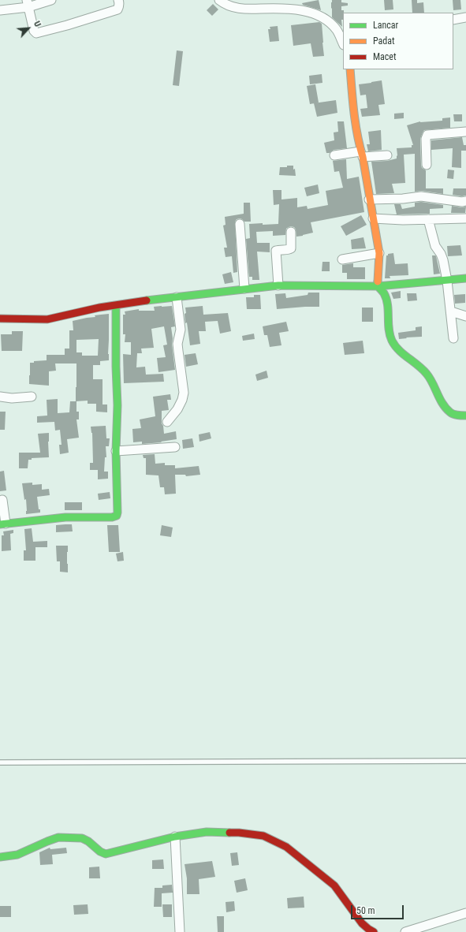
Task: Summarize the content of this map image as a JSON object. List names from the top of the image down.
{
  "legend": ["Lancar", "Padat", "Macet"],
  "scale_bar": "50 m",
  "north": "top right"
}
